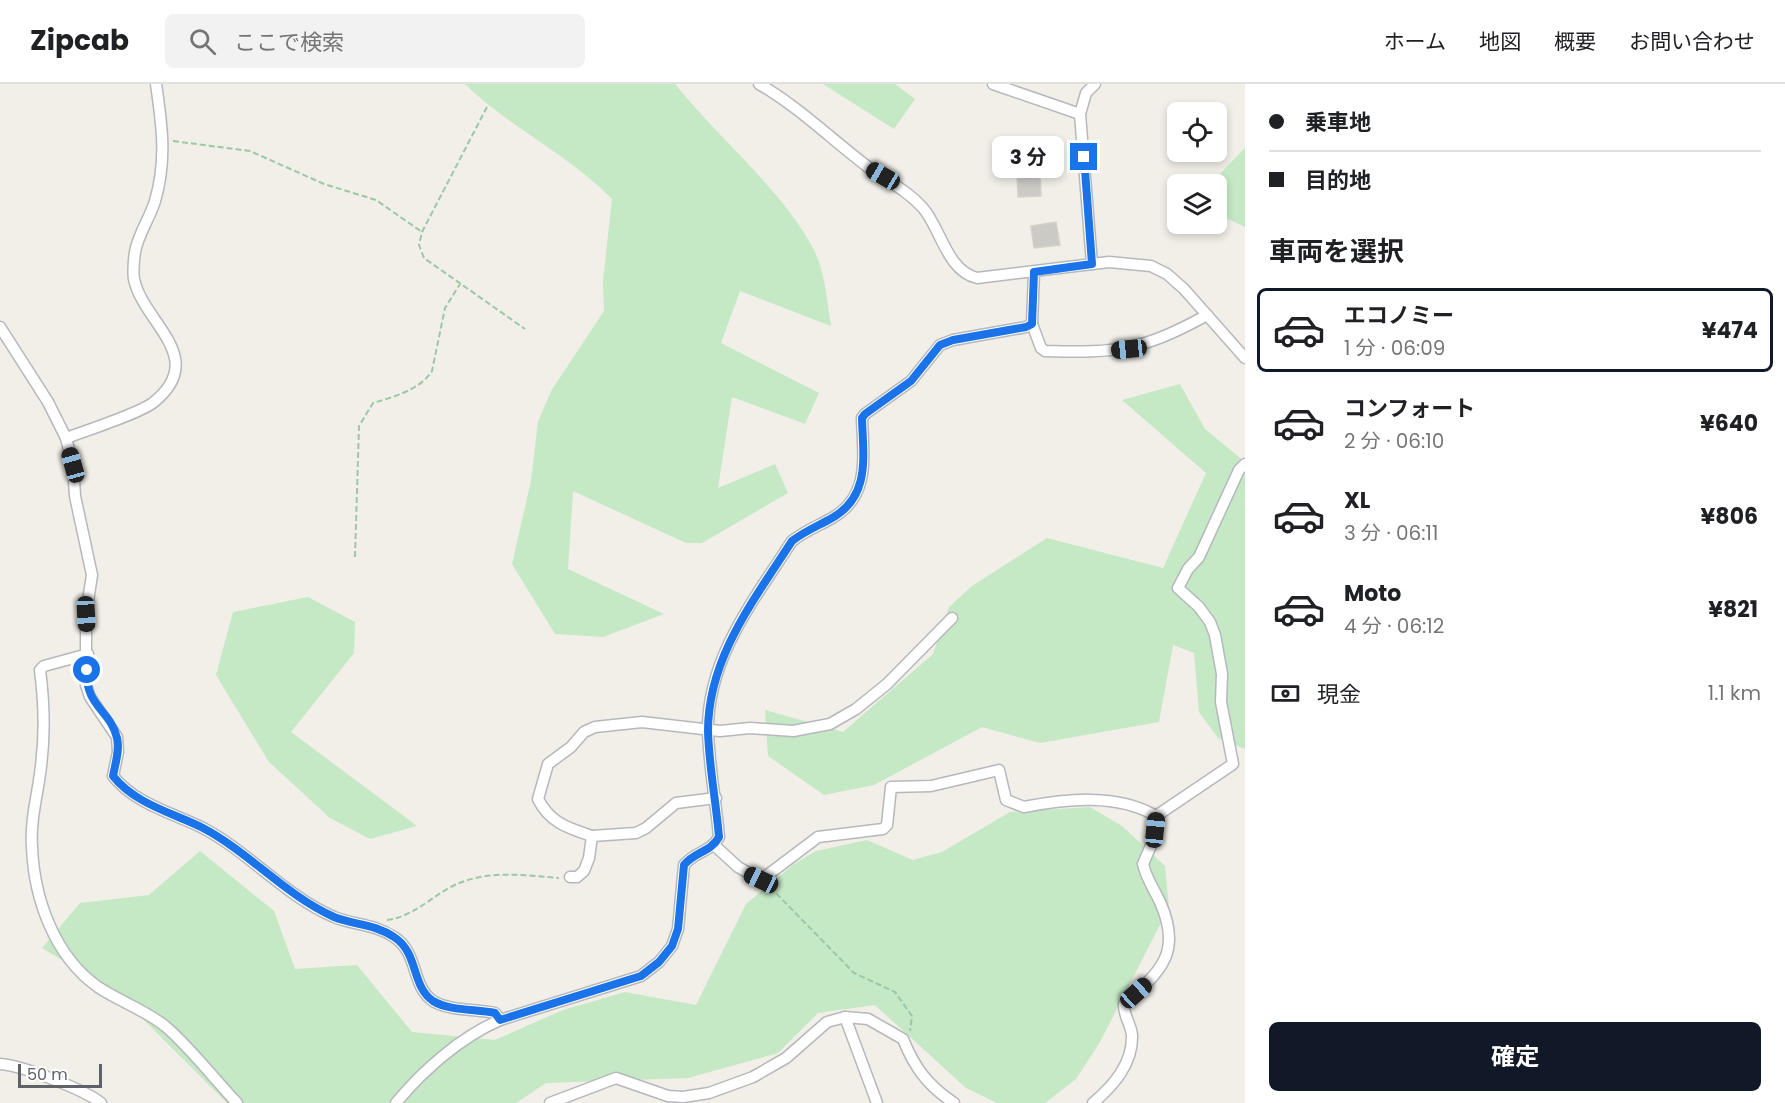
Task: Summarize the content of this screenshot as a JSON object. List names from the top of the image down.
{
  "scale_bar": "50 m",
  "page": {
    "header": "Zipcab",
    "search": "ここで検索",
    "nav": [
      "ホーム",
      "地図",
      "概要",
      "お問い合わせ"
    ],
    "banner": ["乗車地", "目的地"],
    "bubble": "3 分",
    "heading": "車両を選択",
    "list": [
      {
        "name": "エコノミー",
        "note": "1 分 · 06:09",
        "value": "¥474"
      },
      {
        "name": "コンフォート",
        "note": "2 分 · 06:10",
        "value": "¥640"
      },
      {
        "name": "XL",
        "note": "3 分 · 06:11",
        "value": "¥806"
      },
      {
        "name": "Moto",
        "note": "4 分 · 06:12",
        "value": "¥821"
      }
    ],
    "pay": ["現金", "1.1 km"],
    "buttons": "確定",
    "scale": "50 m"
  }
}
